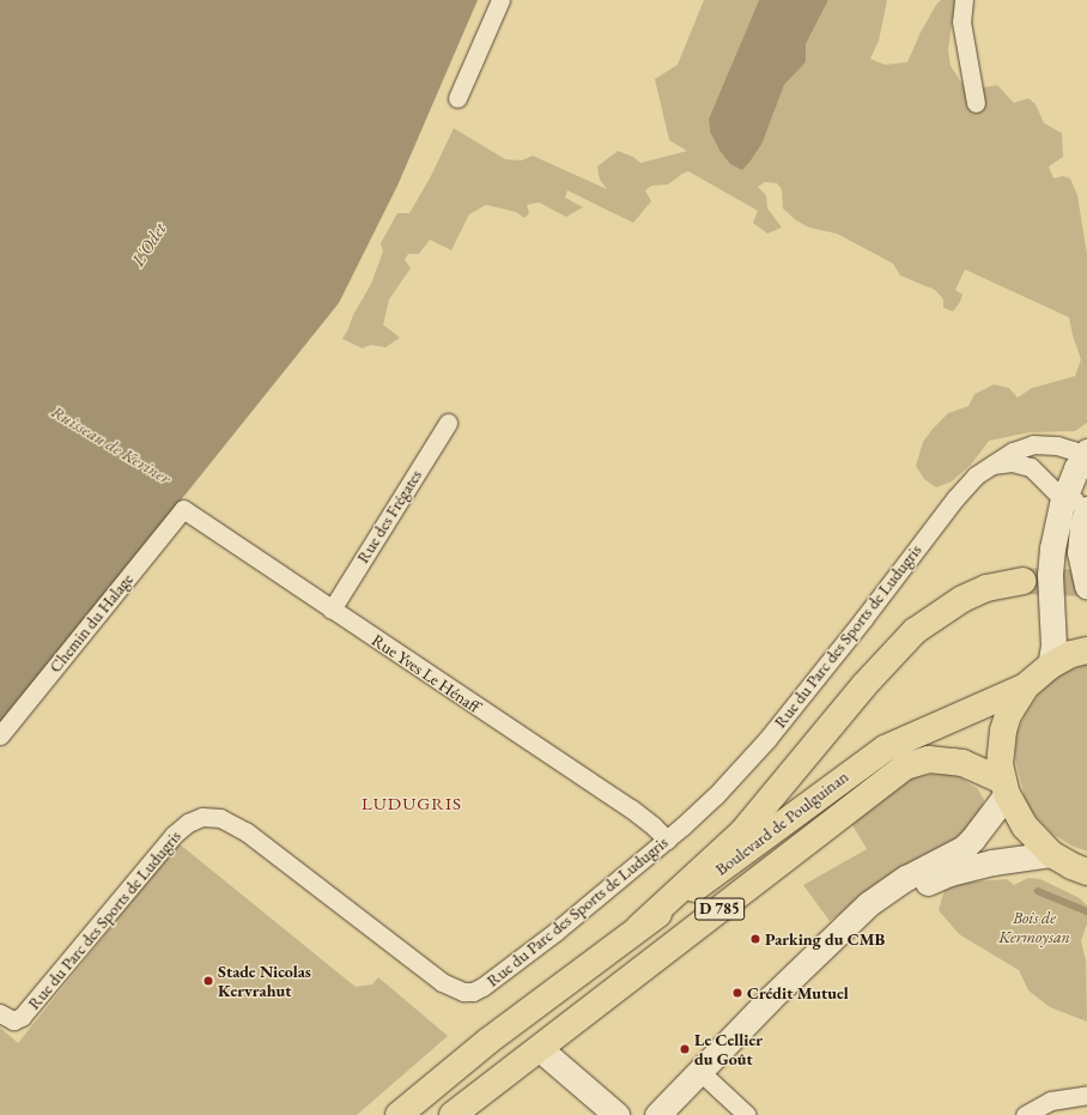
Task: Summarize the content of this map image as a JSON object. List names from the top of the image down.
{
  "streets": {
    "main road": ["Boulevard de Poulguinan", "D 785"],
    "street": [
      "Rue des Frégates",
      "Chemin du Halage",
      "Rue du Parc des Sports de Ludugris",
      "Rue Yves Le Hénaff"
    ]
  },
  "crossings": [
    ["Rue des Frégates", "Rue Yves Le Hénaff"],
    ["Chemin du Halage", "Rue Yves Le Hénaff"],
    ["Rue du Parc des Sports de Ludugris", "Rue Yves Le Hénaff"],
    ["Boulevard de Poulguinan", "D 785"]
  ],
  "districts": ["LUDUGRIS"],
  "water": ["L'Odet", "Ruisseau de Keriner"],
  "parks": ["Bois de Kermoysan"],
  "places": [
    "Parking du CMB",
    "Stade Nicolas Kervrahut",
    "Crédit Mutuel",
    "Le Cellier du Goût"
  ]
}
